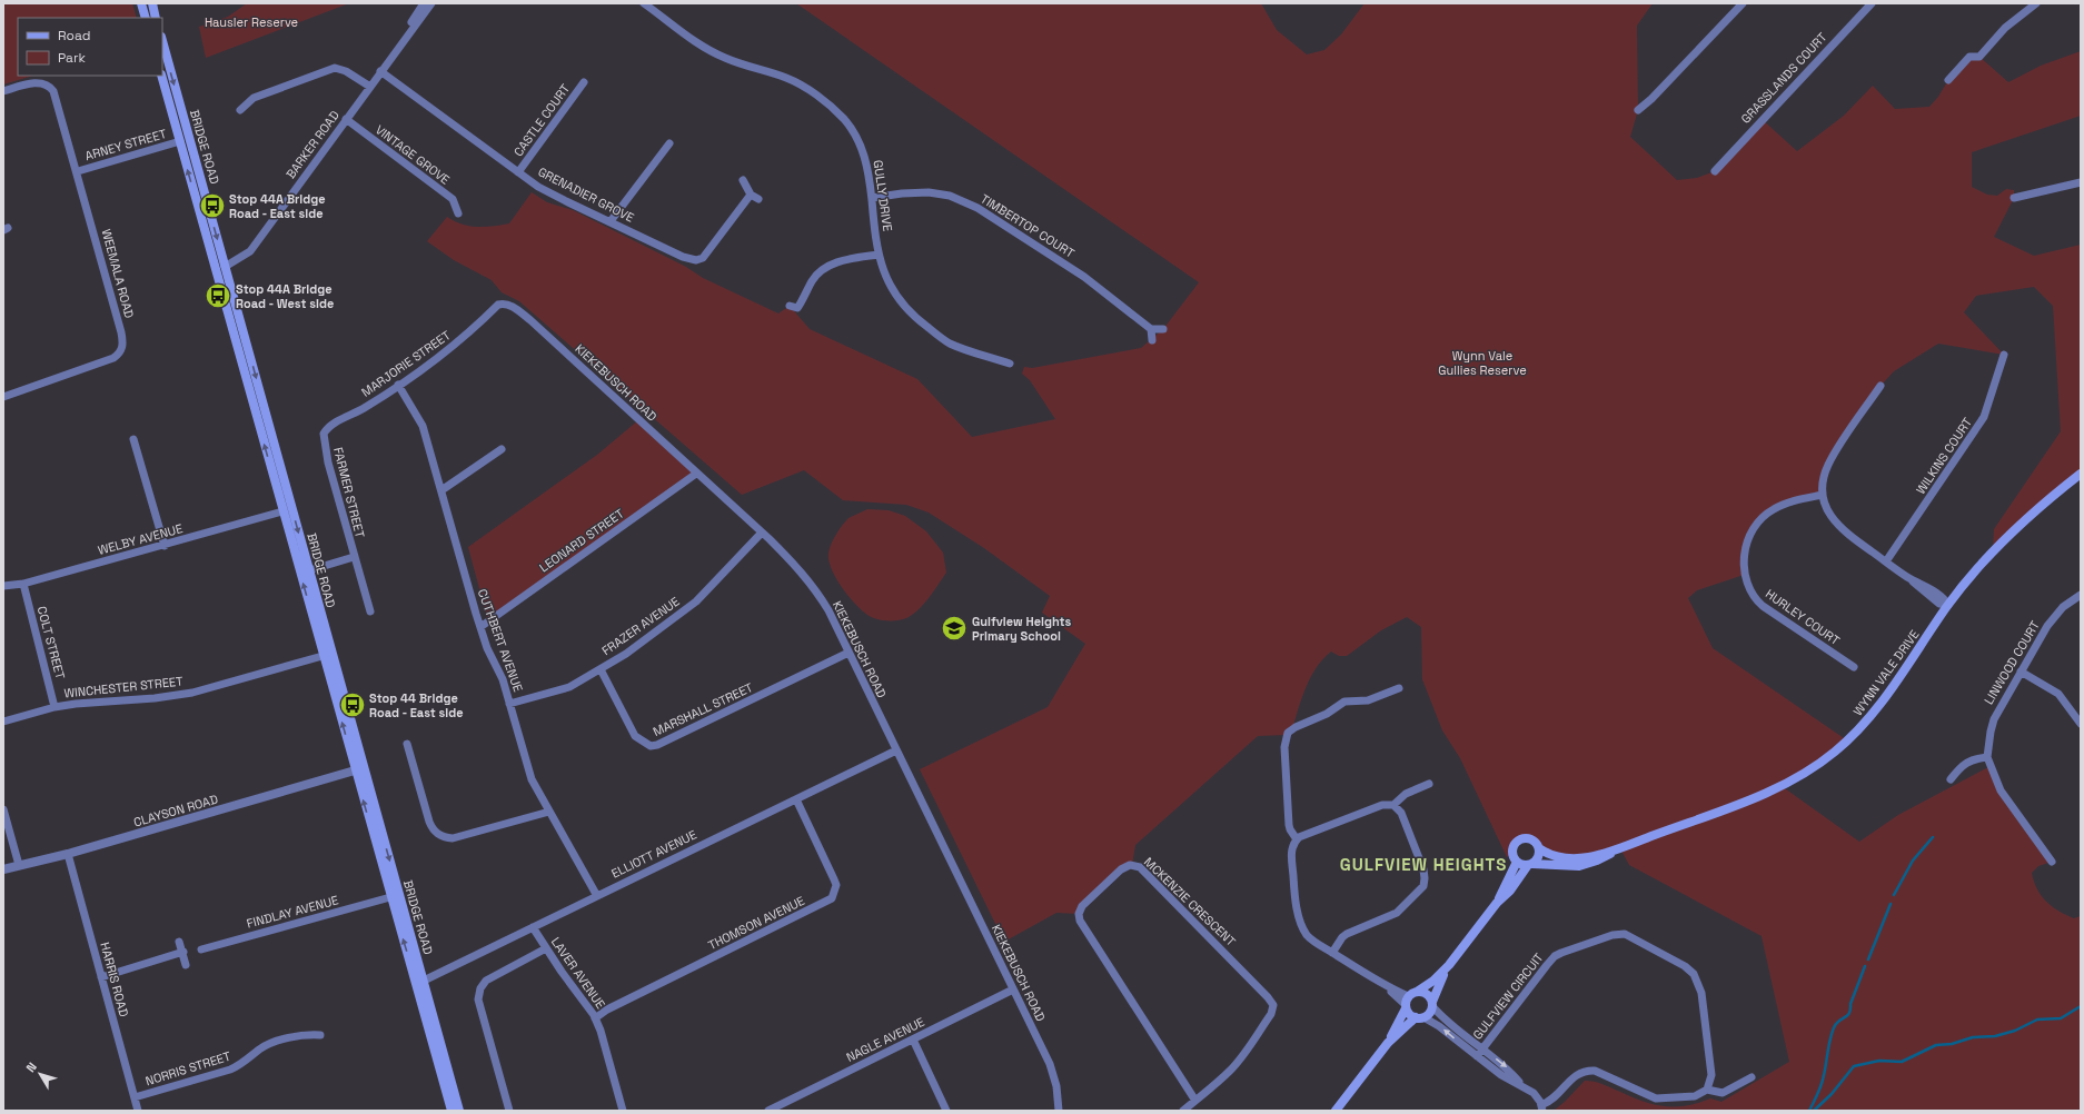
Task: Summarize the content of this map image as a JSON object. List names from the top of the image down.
{
  "streets": {
    "main road": ["BRIDGE ROAD", "WYNN VALE DRIVE"],
    "street": [
      "GRASSLANDS COURT",
      "CASTLE COURT",
      "ARNEY STREET",
      "BARKER ROAD",
      "VINTAGE GROVE",
      "GRENADIER GROVE",
      "GULLY DRIVE",
      "TIMBERTOP COURT",
      "WEEMALA ROAD",
      "MARJORIE STREET",
      "KIEKEBUSCH ROAD",
      "WILKINS COURT",
      "FARMER STREET",
      "WELBY AVENUE",
      "LEONARD STREET",
      "HURLEY COURT",
      "FRAZER AVENUE",
      "CUTHBERT AVENUE",
      "COLT STREET",
      "LINWOOD COURT",
      "WINCHESTER STREET",
      "MARSHALL STREET",
      "CLAYSON ROAD",
      "ELLIOTT AVENUE",
      "MCKENZIE CRESCENT",
      "FINDLAY AVENUE",
      "THOMSON AVENUE",
      "LAVER AVENUE",
      "HARRIS ROAD",
      "GULFVIEW CIRCUIT",
      "NAGLE AVENUE",
      "NORRIS STREET"
    ]
  },
  "crossings": [
    ["CASTLE COURT", "GRENADIER GROVE"],
    ["ARNEY STREET", "BRIDGE ROAD"],
    ["ARNEY STREET", "WEEMALA ROAD"],
    ["BARKER ROAD", "BRIDGE ROAD"],
    ["BARKER ROAD", "VINTAGE GROVE"],
    ["BARKER ROAD", "GRENADIER GROVE"],
    ["BRIDGE ROAD", "FARMER STREET"],
    ["BRIDGE ROAD", "WELBY AVENUE"],
    ["BRIDGE ROAD", "WINCHESTER STREET"],
    ["BRIDGE ROAD", "CLAYSON ROAD"],
    ["BRIDGE ROAD", "ELLIOTT AVENUE"],
    ["BRIDGE ROAD", "FINDLAY AVENUE"],
    ["GULLY DRIVE", "TIMBERTOP COURT"],
    ["MARJORIE STREET", "KIEKEBUSCH ROAD"],
    ["MARJORIE STREET", "FARMER STREET"],
    ["MARJORIE STREET", "CUTHBERT AVENUE"],
    ["KIEKEBUSCH ROAD", "LEONARD STREET"],
    ["KIEKEBUSCH ROAD", "FRAZER AVENUE"],
    ["KIEKEBUSCH ROAD", "MARSHALL STREET"],
    ["KIEKEBUSCH ROAD", "ELLIOTT AVENUE"],
    ["KIEKEBUSCH ROAD", "NAGLE AVENUE"],
    ["WELBY AVENUE", "COLT STREET"],
    ["LEONARD STREET", "CUTHBERT AVENUE"],
    ["FRAZER AVENUE", "CUTHBERT AVENUE"],
    ["FRAZER AVENUE", "MARSHALL STREET"],
    ["CUTHBERT AVENUE", "ELLIOTT AVENUE"],
    ["COLT STREET", "WINCHESTER STREET"],
    ["CLAYSON ROAD", "HARRIS ROAD"],
    ["ELLIOTT AVENUE", "THOMSON AVENUE"],
    ["ELLIOTT AVENUE", "LAVER AVENUE"],
    ["THOMSON AVENUE", "LAVER AVENUE"],
    ["HARRIS ROAD", "NORRIS STREET"]
  ],
  "districts": ["GULFVIEW HEIGHTS"],
  "parks": ["Hausler Reserve", "Wynn Vale Gullies Reserve"],
  "places": {
    "bus stop": ["Stop 44A Bridge Road - East side", "Stop 44A Bridge Road - West side", "Stop 44 Bridge Road - East side"],
    "school or university": ["Gulfview Heights Primary School"]
  },
  "legend": ["Road", "Park"],
  "north": "top left"
}
